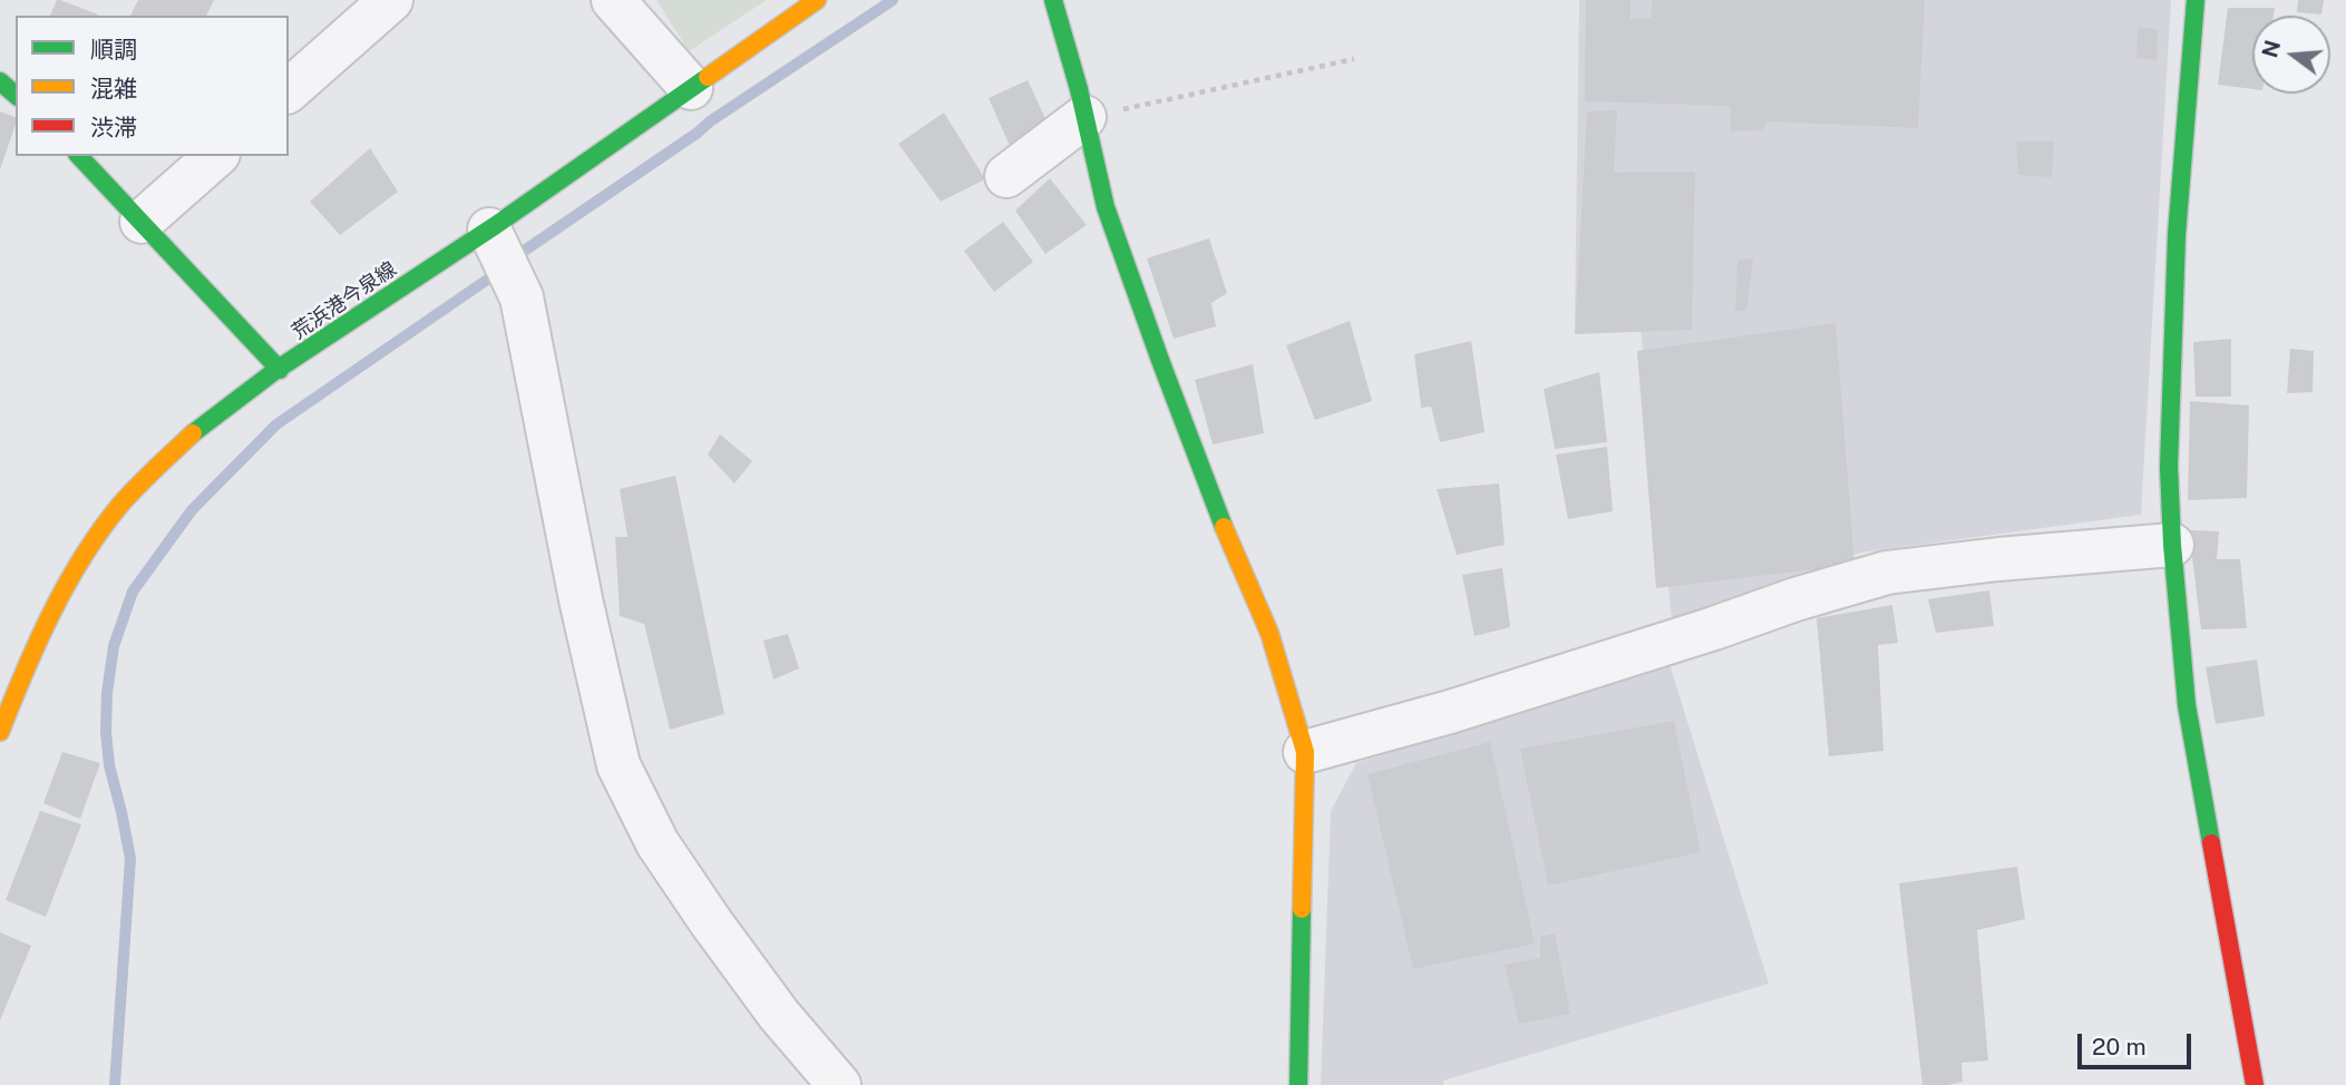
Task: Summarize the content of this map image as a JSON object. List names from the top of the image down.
{
  "streets": {
    "street": ["荒浜港今泉線"]
  },
  "legend": ["順調", "混雑", "渋滞"],
  "scale_bar": "20 m",
  "north": "left"
}
